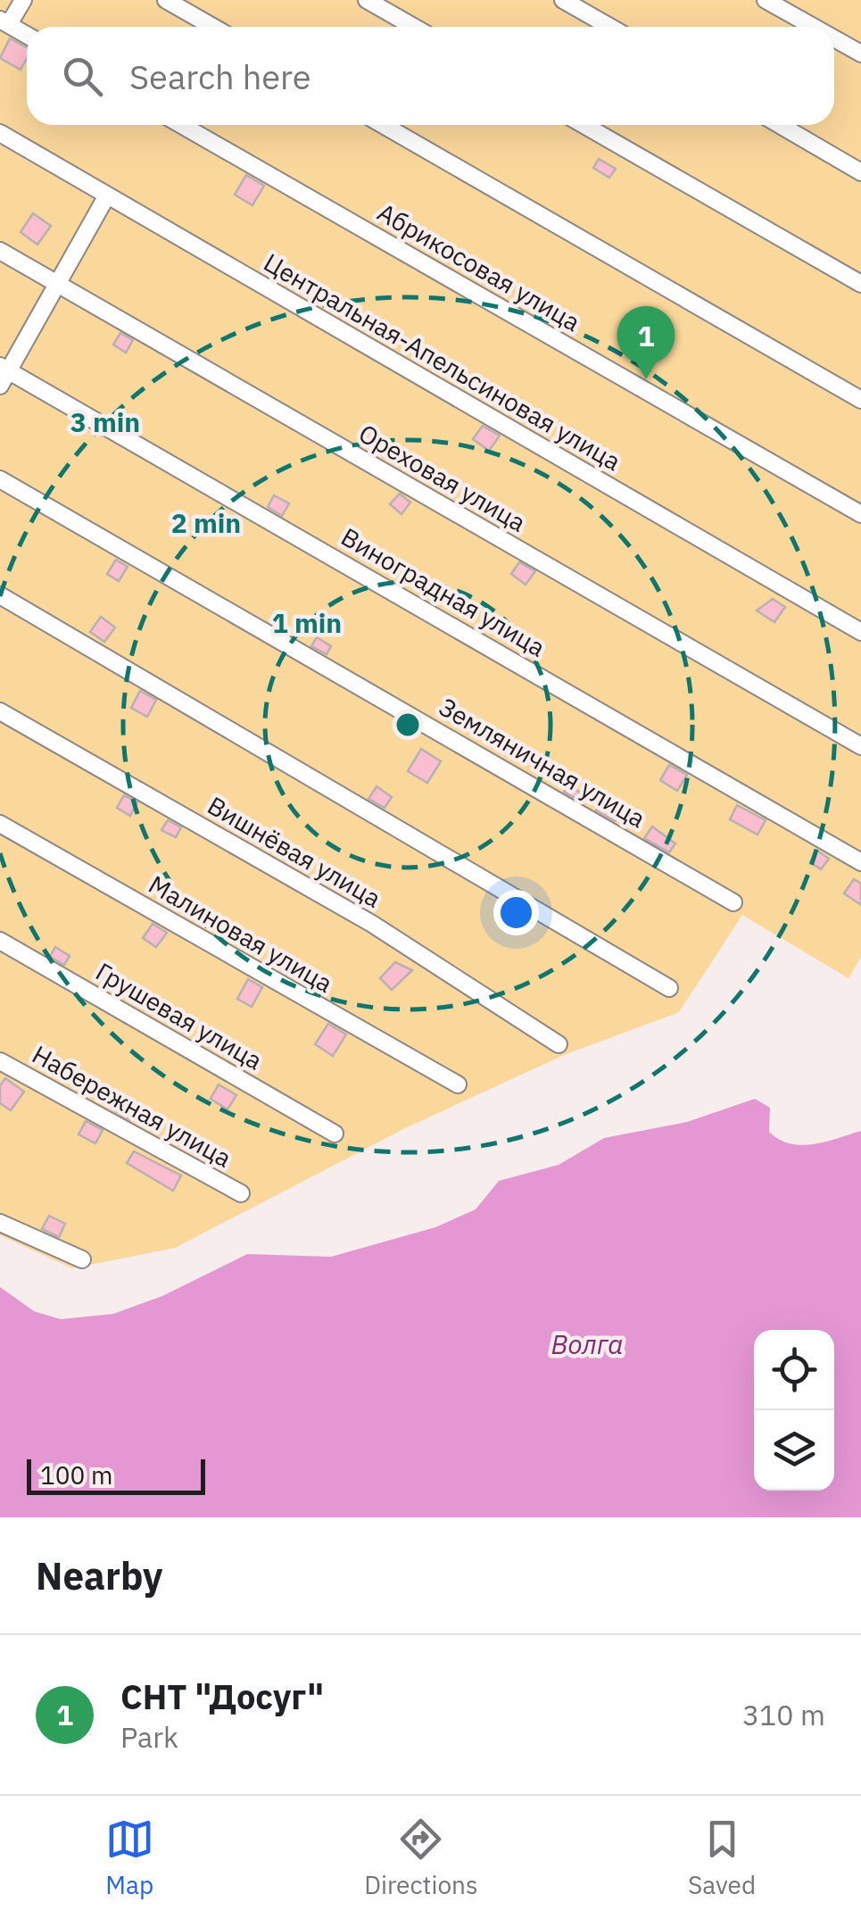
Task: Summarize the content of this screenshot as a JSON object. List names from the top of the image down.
{
  "streets": {
    "lane": [
      "Абрикосовая улица",
      "Центральная-Апельсиновая улица",
      "Ореховая улица",
      "Виноградная улица",
      "Земляничная улица",
      "Вишнёвая улица",
      "Малиновая улица",
      "Грушевая улица",
      "Набережная улица"
    ]
  },
  "water": ["Волга"],
  "scale_bar": "100 m",
  "page": {
    "search": "Search here",
    "pins": "1",
    "scale": "100 m",
    "heading": "Nearby",
    "list": [
      {
        "mark": "1",
        "name": "СНТ \"Досуг\"",
        "note": "Park",
        "value": "310 m"
      }
    ],
    "nav": ["Map", "Directions", "Saved"]
  },
  "rings": ["3 min", "2 min", "1 min"]
}
